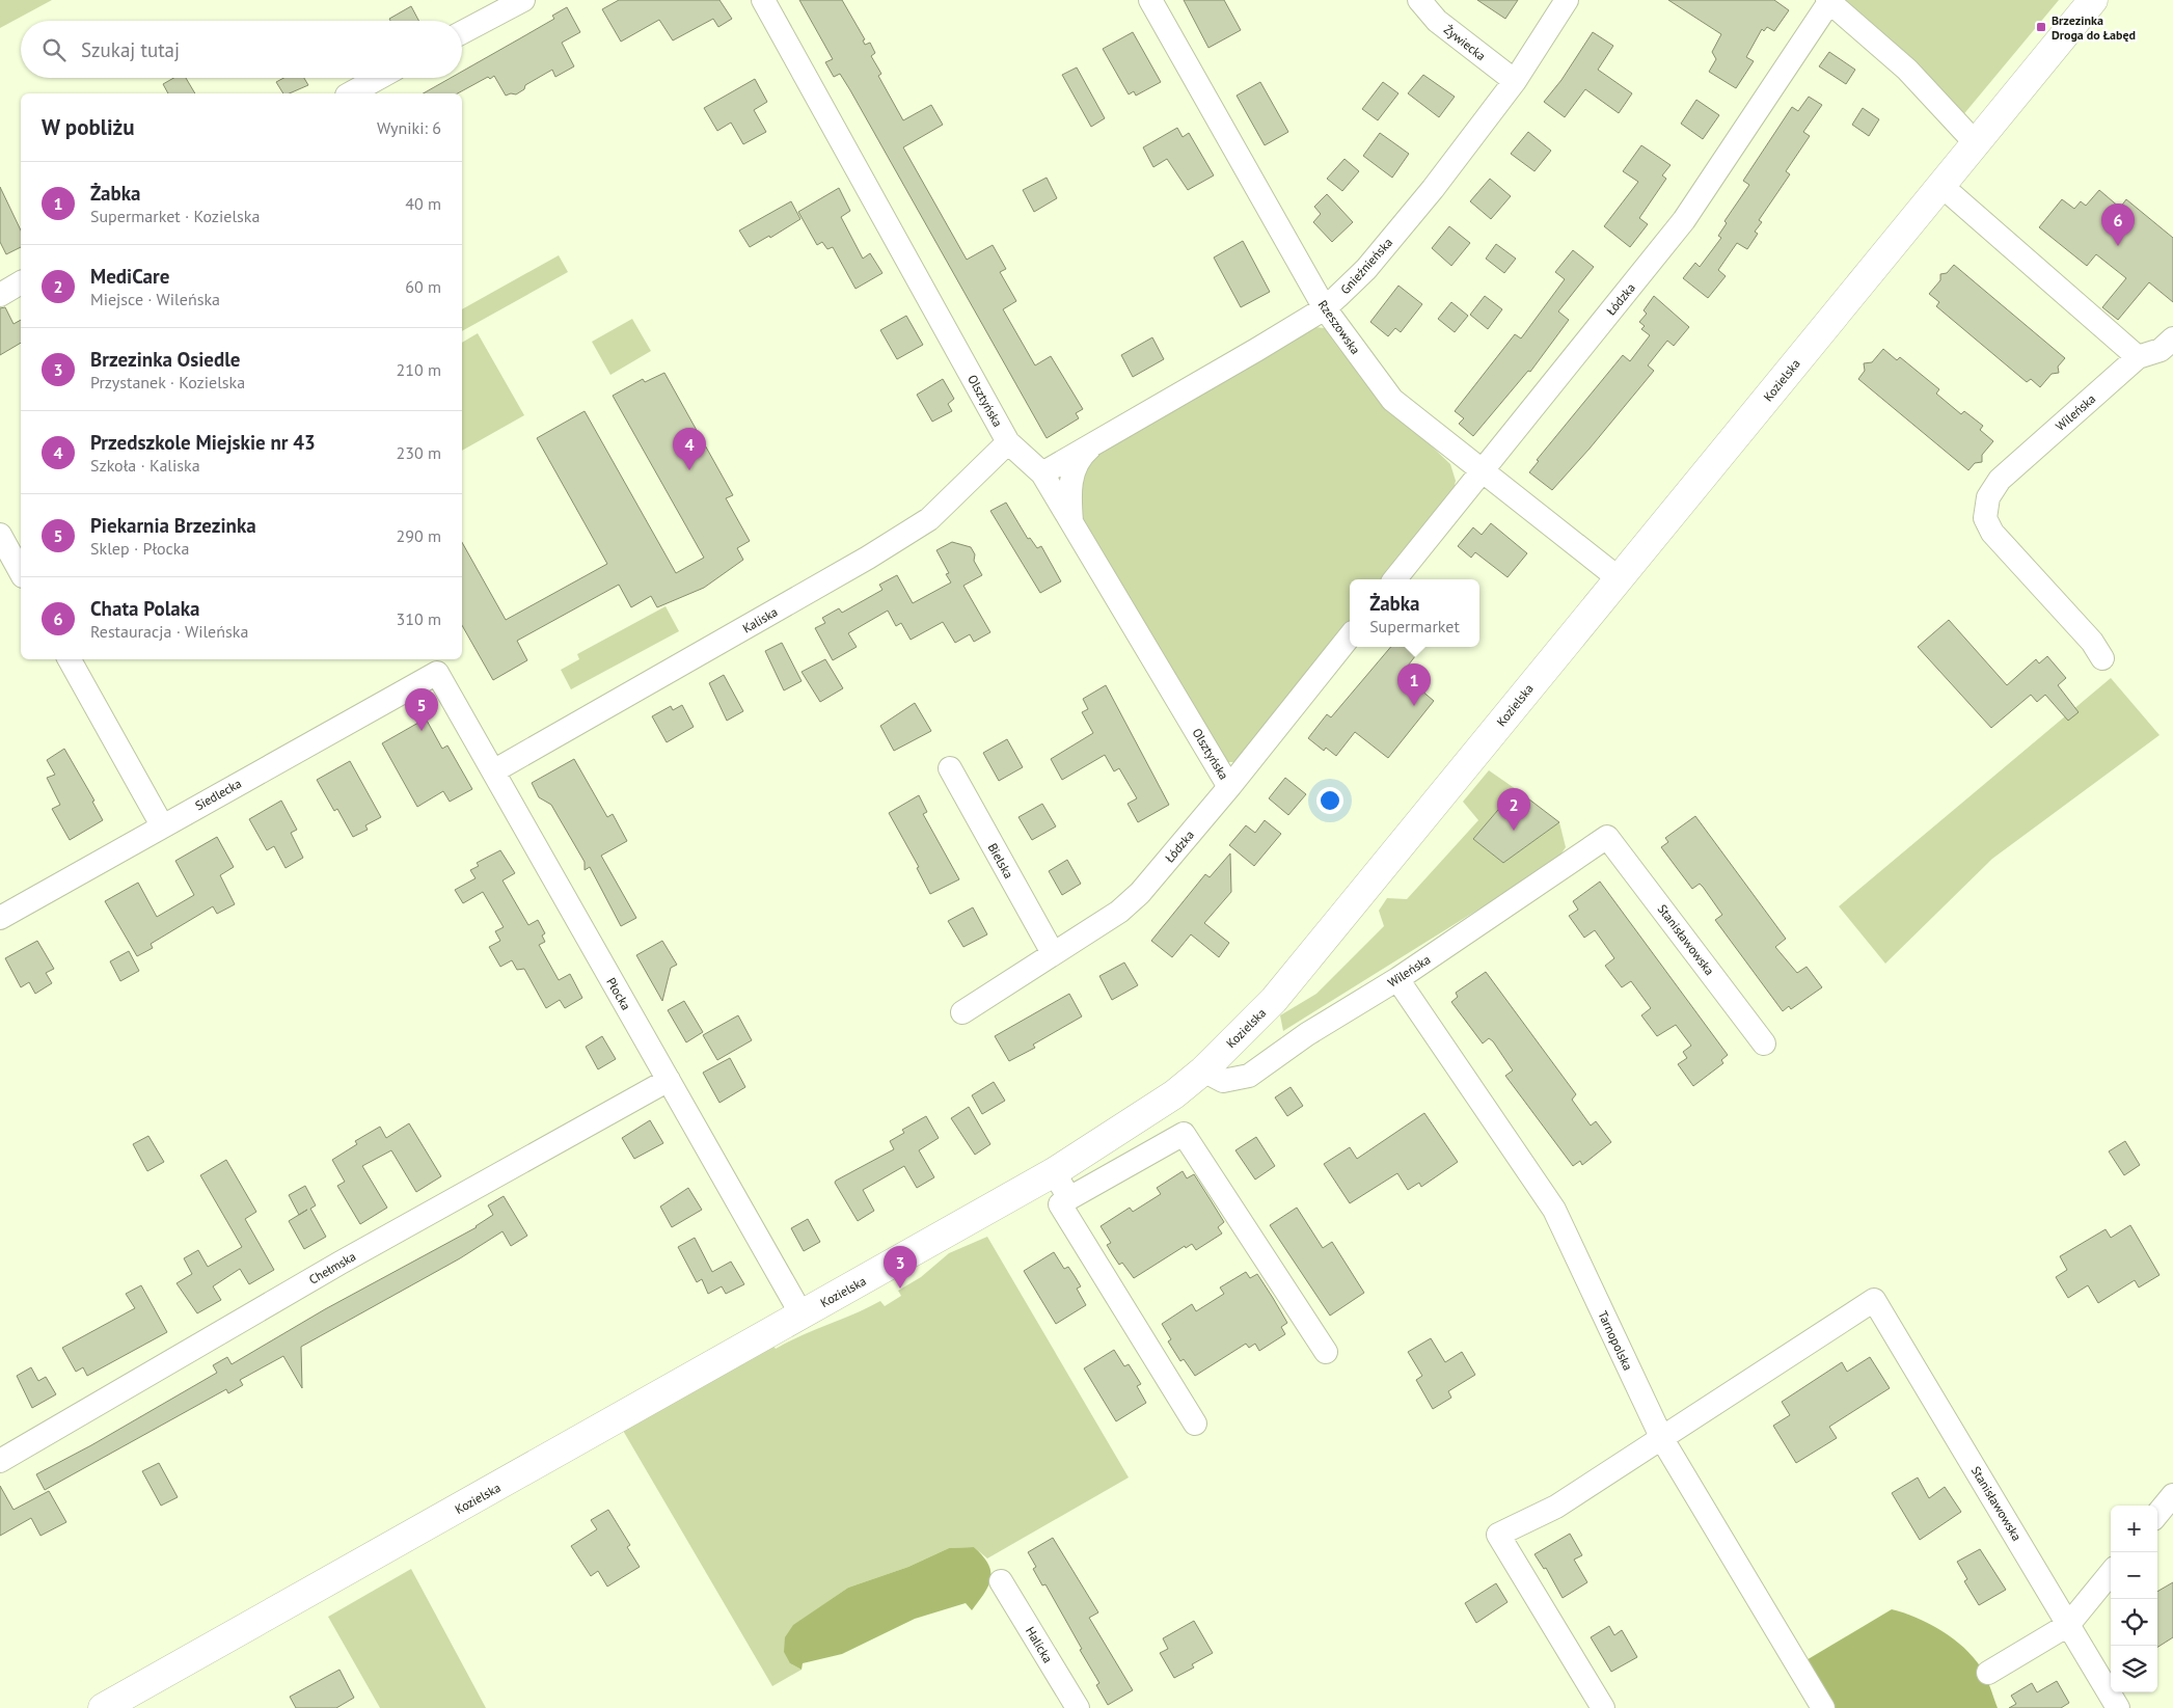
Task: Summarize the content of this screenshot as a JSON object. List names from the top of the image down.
{
  "streets": {
    "street": [
      "Żywiecka",
      "Gnieźnieńska",
      "Łódzka",
      "Rzeszowska",
      "Kozielska",
      "Olsztyńska",
      "Wileńska",
      "Kaliska",
      "Siedlecka",
      "Bielska",
      "Stanisławowska",
      "Płocka",
      "Chełmska",
      "Tarnopolska",
      "Halicka"
    ]
  },
  "crossings": [
    ["Żywiecka", "Gnieźnieńska"],
    ["Gnieźnieńska", "Rzeszowska"],
    ["Gnieźnieńska", "Olsztyńska"],
    ["Łódzka", "Rzeszowska"],
    ["Łódzka", "Olsztyńska"],
    ["Łódzka", "Bielska"],
    ["Rzeszowska", "Kozielska"],
    ["Kozielska", "Wileńska"],
    ["Kozielska", "Płocka"],
    ["Olsztyńska", "Kaliska"],
    ["Wileńska", "Stanisławowska"],
    ["Wileńska", "Tarnopolska"],
    ["Kaliska", "Płocka"],
    ["Siedlecka", "Płocka"],
    ["Stanisławowska", "Tarnopolska"],
    ["Płocka", "Chełmska"]
  ],
  "places": {
    "transit": ["Brzezinka Droga do Łabęd"]
  },
  "page": {
    "search": "Szukaj tutaj",
    "heading": ["W pobliżu", "Wyniki: 6"],
    "list": [
      {
        "mark": "1",
        "name": "Żabka",
        "note": "Supermarket · Kozielska",
        "value": "40 m"
      },
      {
        "mark": "2",
        "name": "MediCare",
        "note": "Miejsce · Wileńska",
        "value": "60 m"
      },
      {
        "mark": "3",
        "name": "Brzezinka Osiedle",
        "note": "Przystanek · Kozielska",
        "value": "210 m"
      },
      {
        "mark": "4",
        "name": "Przedszkole Miejskie nr 43",
        "note": "Szkoła · Kaliska",
        "value": "230 m"
      },
      {
        "mark": "5",
        "name": "Piekarnia Brzezinka",
        "note": "Sklep · Płocka",
        "value": "290 m"
      },
      {
        "mark": "6",
        "name": "Chata Polaka",
        "note": "Restauracja · Wileńska",
        "value": "310 m"
      }
    ],
    "pins": [
      "6",
      "4",
      "1",
      "5",
      "2",
      "3"
    ],
    "popup": ["Żabka", "Supermarket"],
    "map_buttons": ["+", "−"]
  }
}
